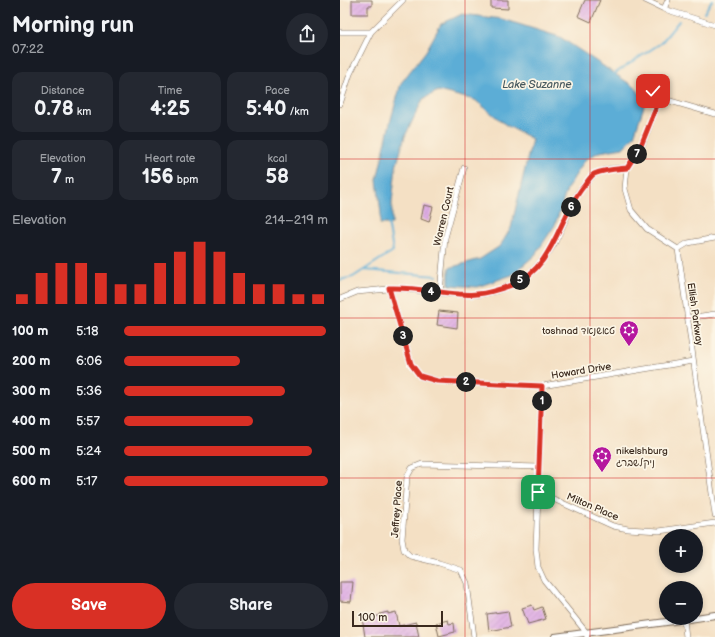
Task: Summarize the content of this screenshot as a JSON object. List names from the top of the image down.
{
  "streets": {
    "street": [
      "Warren Court",
      "Ellish Parkway",
      "Howard Drive",
      "Milton Place",
      "Jeffrey Place"
    ]
  },
  "crossings": [
    ["Ellish Parkway", "Howard Drive"],
    ["Howard Drive", "Milton Place"],
    ["Howard Drive", "Jeffrey Place"]
  ],
  "water": ["Lake Suzanne"],
  "places": {
    "synagogue": ["toshnad טאשנאד", "nikelshburg ניקלשברג"]
  },
  "scale_bar": "100 m",
  "page": {
    "heading": ["Morning run", "07:22"],
    "stats": [
      ["Distance", "0.78 km"],
      ["Time", "4:25"],
      ["Pace", "5:40 /km"],
      ["Elevation", "7 m"],
      ["Heart rate", "156 bpm"],
      ["kcal", "58"]
    ],
    "pins": [
      "7",
      "6",
      "5",
      "4",
      "3",
      "2",
      "1"
    ],
    "chart": ["Elevation", "214–219 m"],
    "list": [
      {
        "name": "100 m",
        "note": "5:18"
      },
      {
        "name": "200 m",
        "note": "6:06"
      },
      {
        "name": "300 m",
        "note": "5:36"
      },
      {
        "name": "400 m",
        "note": "5:57"
      },
      {
        "name": "500 m",
        "note": "5:24"
      },
      {
        "name": "600 m",
        "note": "5:17"
      }
    ],
    "map_buttons": ["+", "−"],
    "buttons": ["Save", "Share"],
    "scale": "100 m"
  }
}
